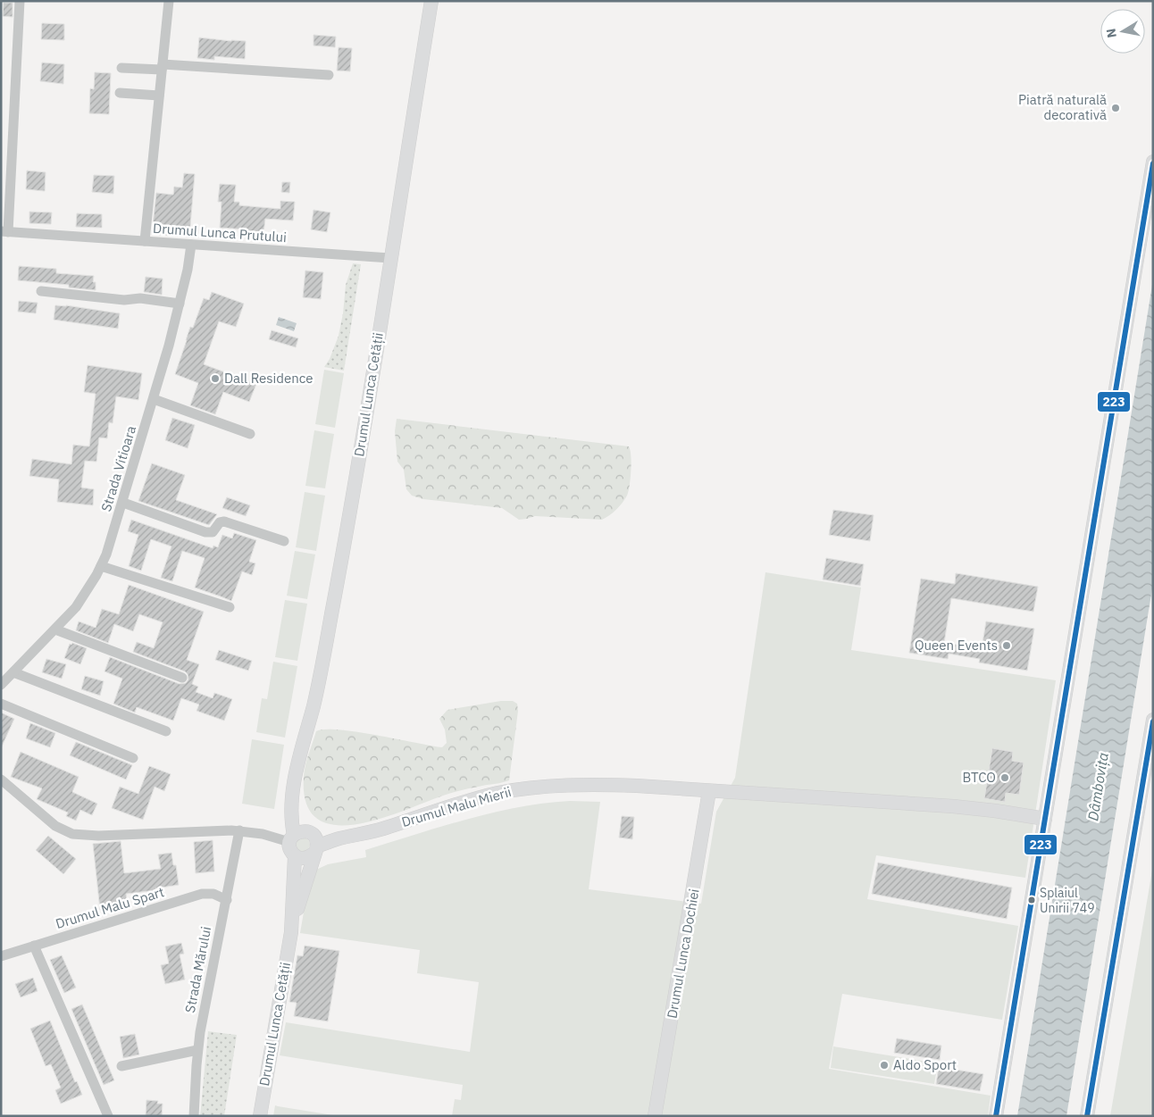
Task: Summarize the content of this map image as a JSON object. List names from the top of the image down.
{
  "streets": {
    "street": [
      "Drumul Lunca Prutului",
      "Drumul Lunca Cetății",
      "Strada Vitioara",
      "Drumul Malu Mierii",
      "Drumul Malu Spart",
      "Drumul Lunca Dochiei",
      "Strada Mărului"
    ]
  },
  "crossings": [
    ["Drumul Lunca Prutului", "Drumul Lunca Cetății"],
    ["Drumul Lunca Prutului", "Strada Vitioara"],
    ["Drumul Lunca Cetății", "Drumul Malu Mierii"],
    ["Drumul Malu Mierii", "Drumul Lunca Dochiei"],
    ["Drumul Malu Spart", "Strada Mărului"]
  ],
  "water": ["Dâmbovița"],
  "places": [
    "Piatră naturală decorativă",
    "Dall Residence",
    "Queen Events",
    "BTCO",
    "Splaiul Unirii 749",
    "Aldo Sport"
  ],
  "lines": ["transit line 223"],
  "north": "left"
}
